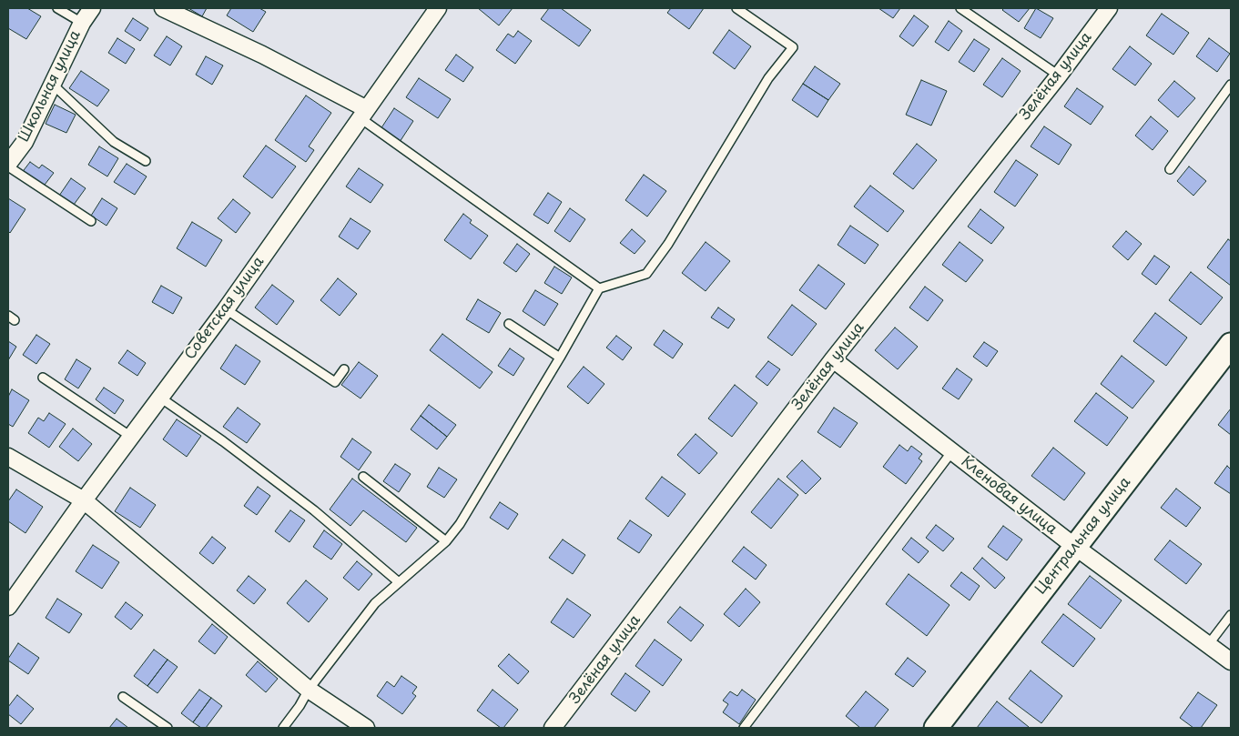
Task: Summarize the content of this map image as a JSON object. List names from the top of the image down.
{
  "streets": {
    "street": [
      "Зелёная улица",
      "Школьная улица",
      "Советская улица",
      "Кленовая улица",
      "Центральная улица"
    ]
  },
  "crossings": [
    ["Зелёная улица", "Кленовая улица"],
    ["Кленовая улица", "Центральная улица"]
  ]
}
